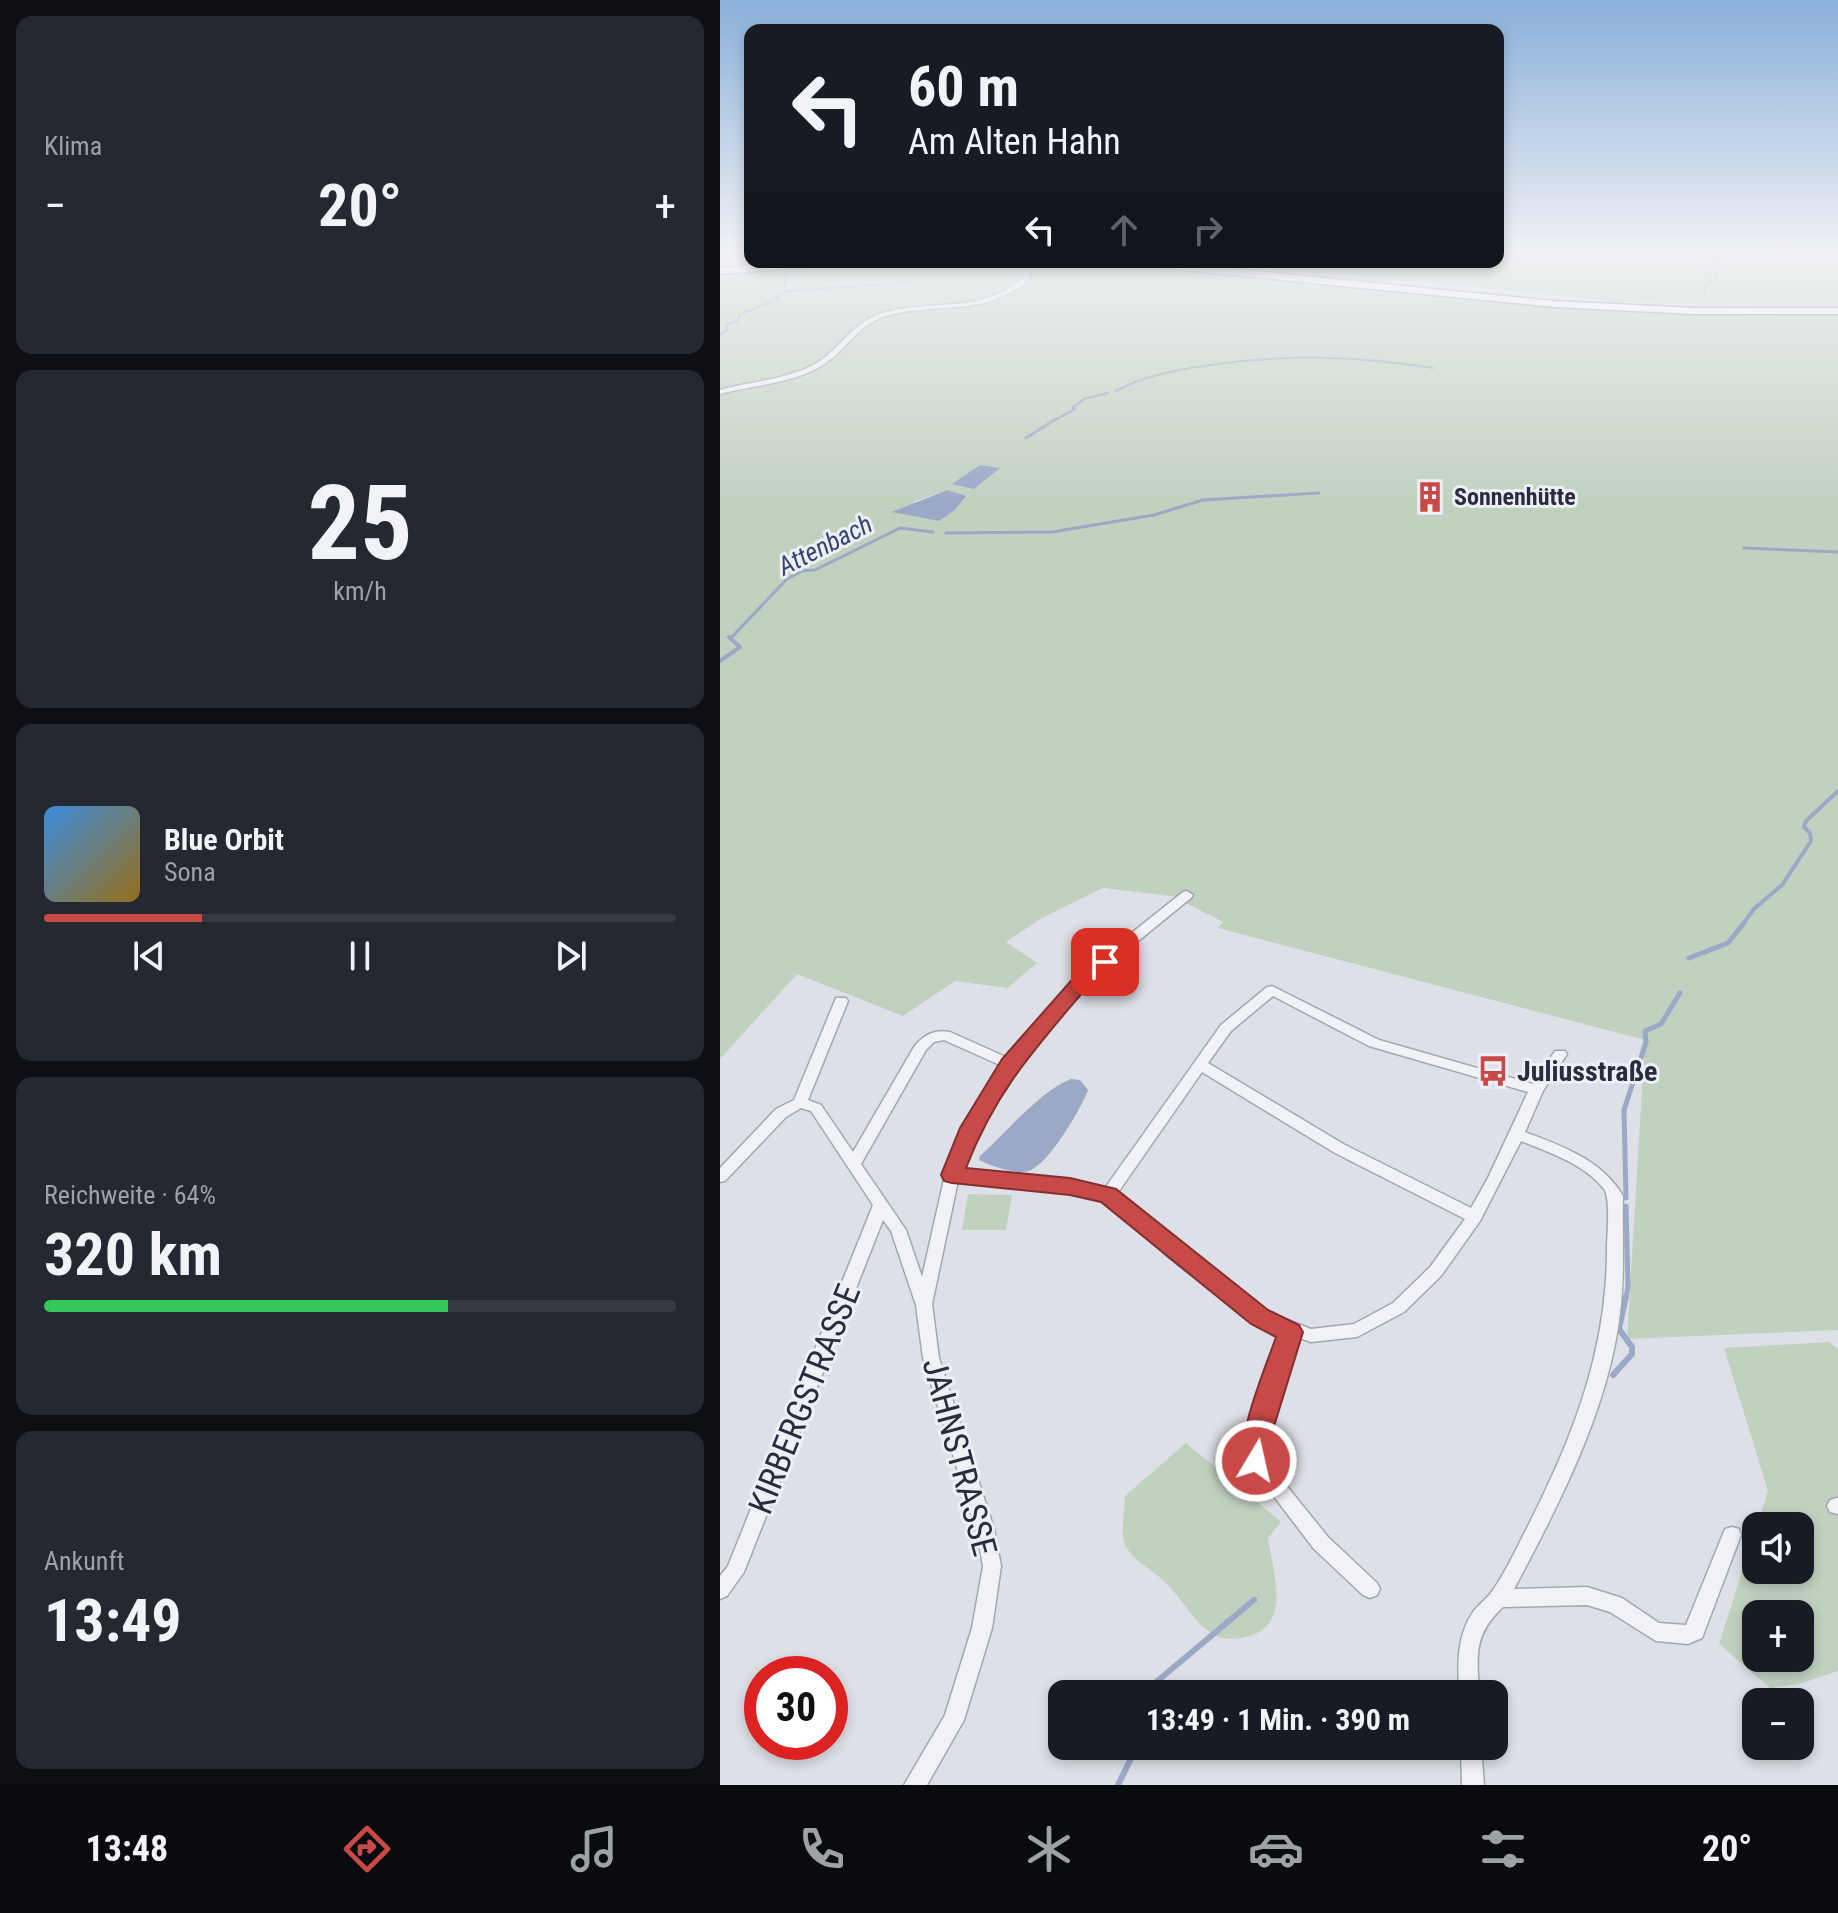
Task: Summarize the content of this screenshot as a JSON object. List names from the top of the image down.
{
  "streets": {
    "street": ["KIRBERGSTRASSE", "JAHNSTRASSE"]
  },
  "crossings": [
    ["KIRBERGSTRASSE", "JAHNSTRASSE"]
  ],
  "water": ["Attenbach"],
  "places": {
    "building": ["Sonnenhütte"],
    "bus stop": ["Juliusstraße"]
  },
  "page": {
    "tile": [
      "Klima",
      ["25", "km/h"],
      ["Reichweite · 64%", "320 km"],
      ["Ankunft", "13:49"]
    ],
    "turn": ["60 m", "Am Alten Hahn"],
    "heat": ["−", "20°", "+"],
    "song": ["Blue Orbit", "Sona"],
    "map_buttons": ["+", "−"],
    "limit": "30",
    "trip": "13:49 · 1 Min. · 390 m",
    "tabs": ["13:48", "20°"]
  }
}
